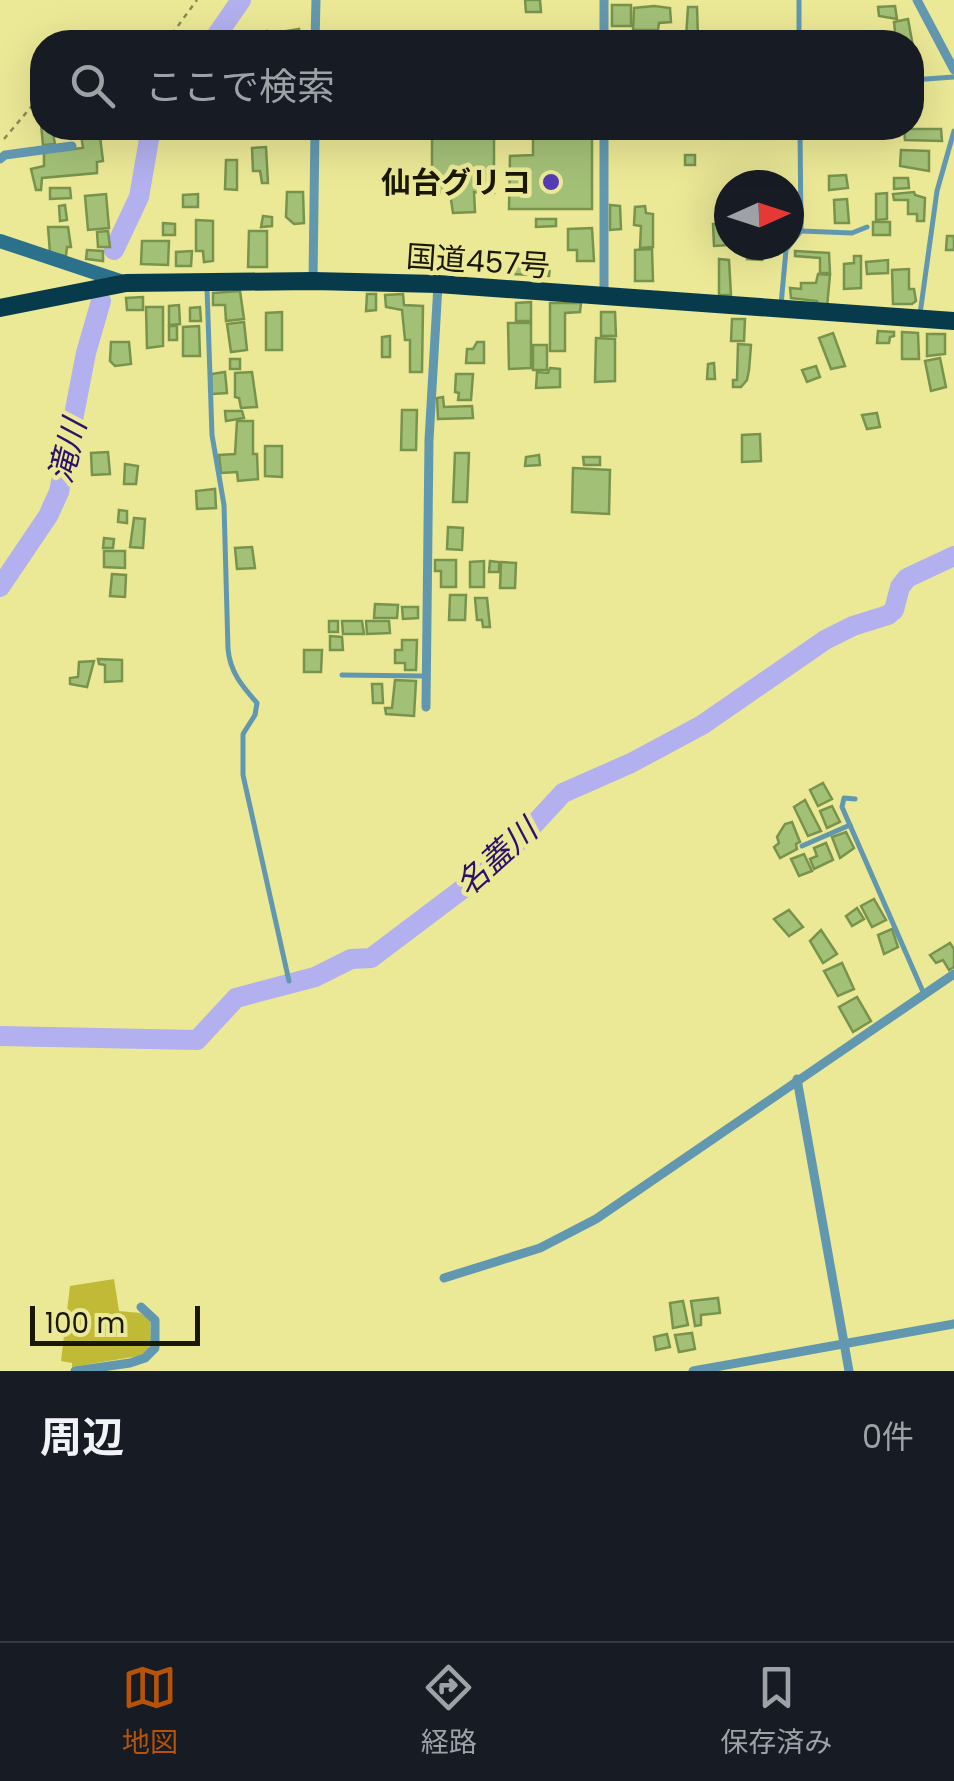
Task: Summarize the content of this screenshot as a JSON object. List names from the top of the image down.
{
  "streets": {
    "highway": ["国道457号"]
  },
  "water": ["滝川", "名蓋川"],
  "places": ["仙台グリコ"],
  "scale_bar": "100 m",
  "north": "right",
  "page": {
    "search": "ここで検索",
    "scale": "100 m",
    "heading": ["周辺", "0件"],
    "nav": ["地図", "経路", "保存済み"]
  }
}
